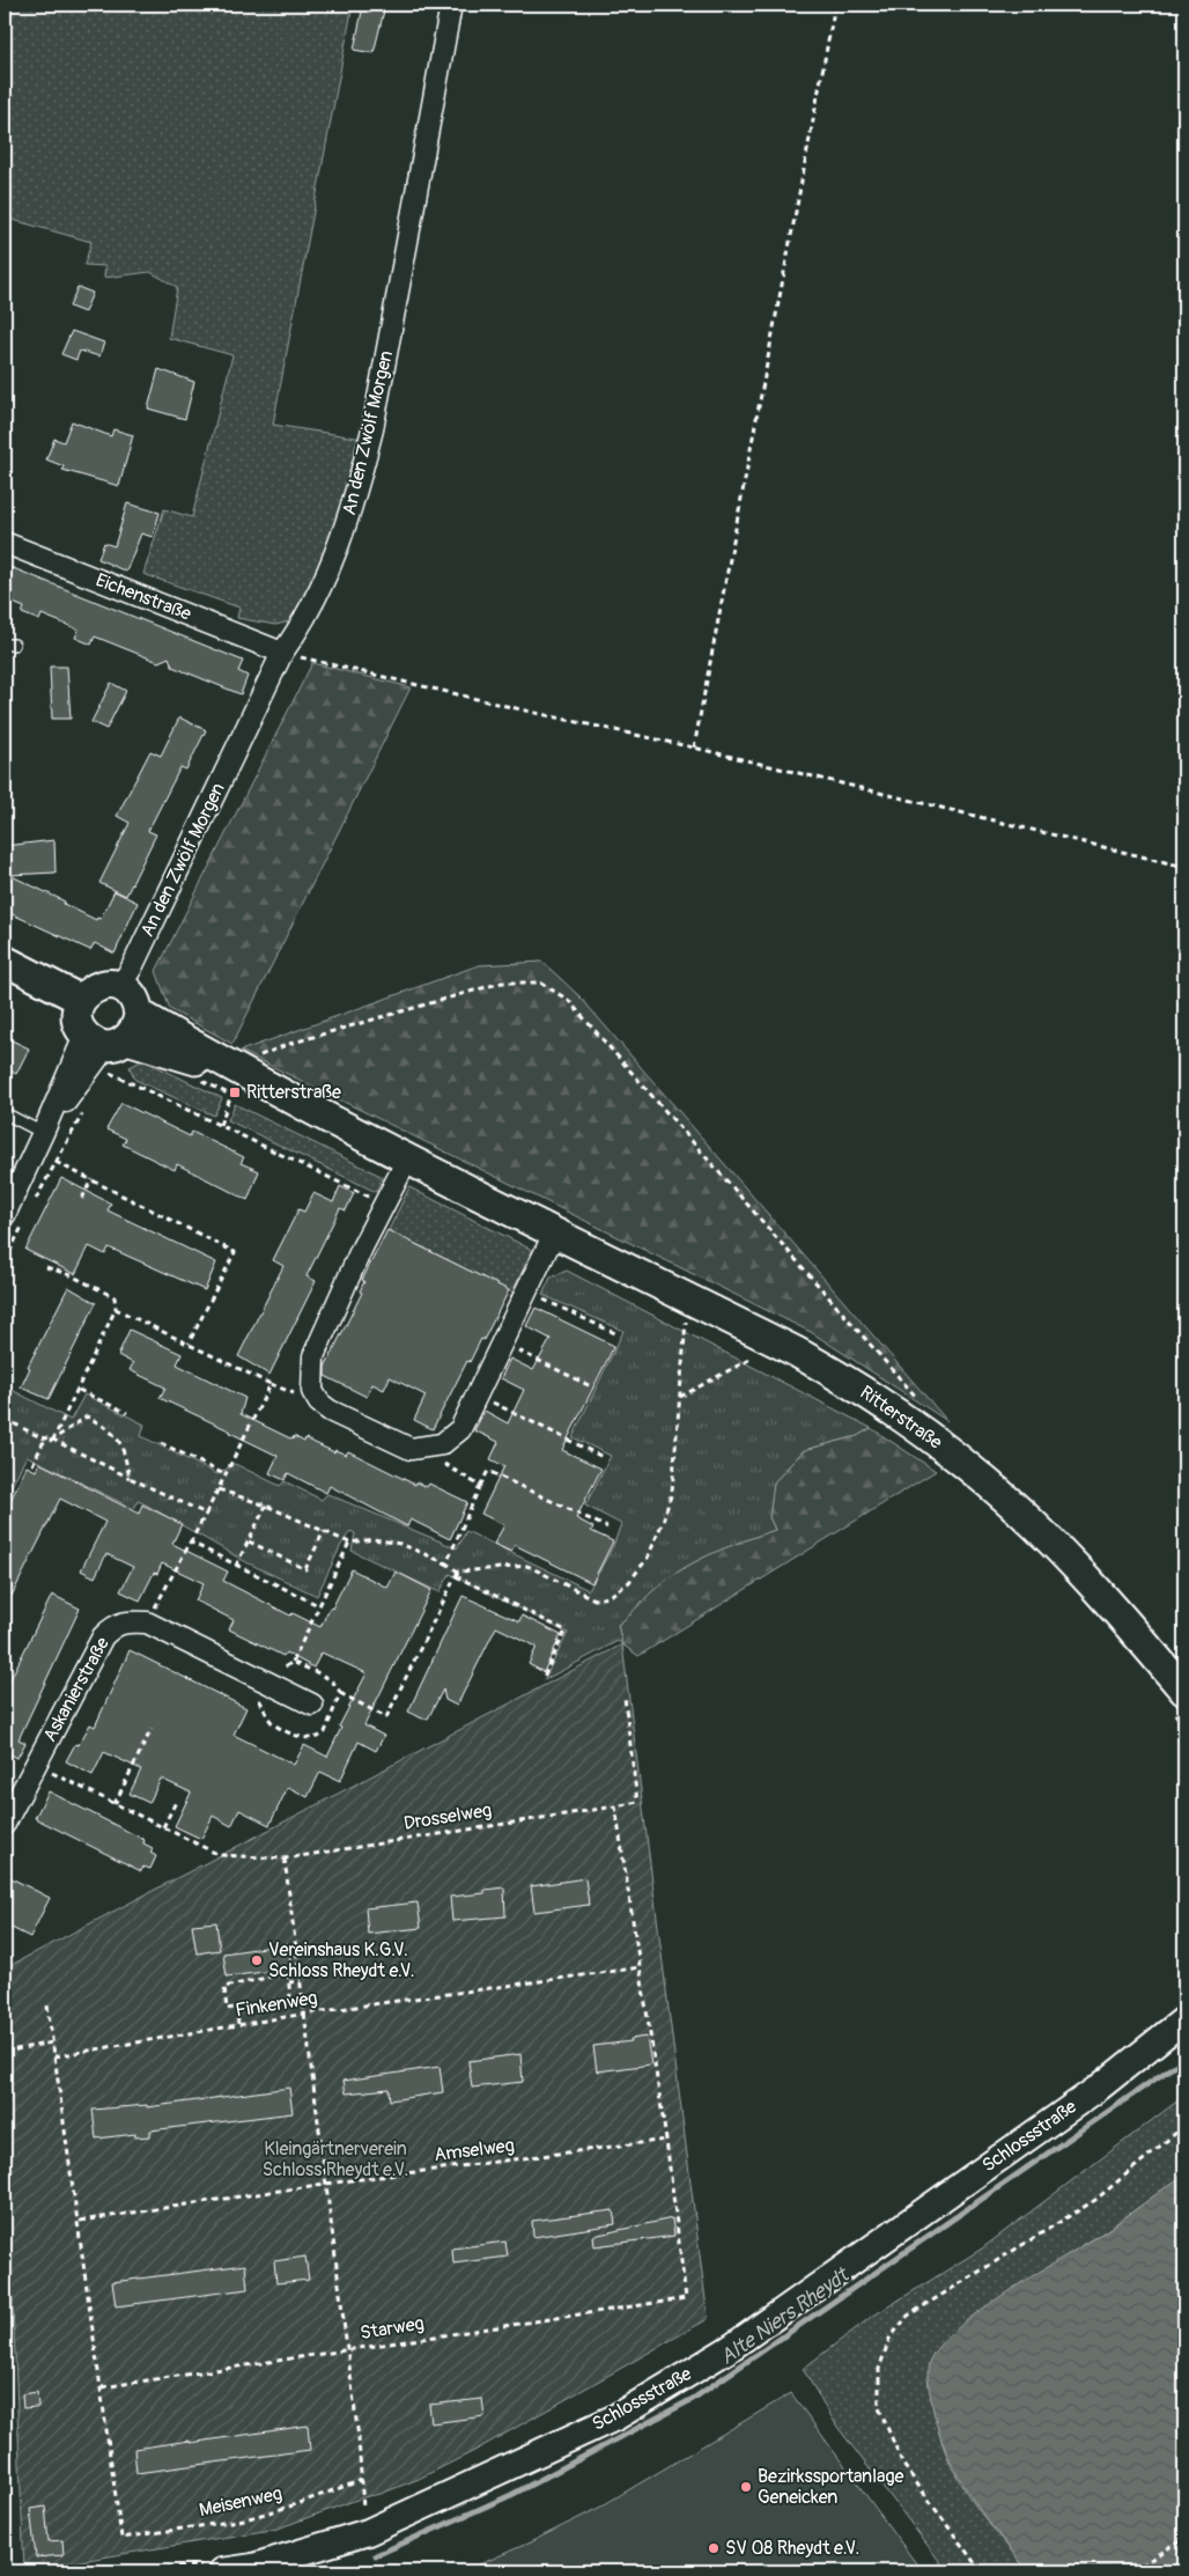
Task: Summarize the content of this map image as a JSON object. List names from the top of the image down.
{
  "streets": {
    "main road": ["Ritterstraße"],
    "street": [
      "An den Zwölf Morgen",
      "Eichenstraße",
      "Askanierstraße",
      "Schlossstraße"
    ],
    "path": [
      "Drosselweg",
      "Finkenweg",
      "Amselweg",
      "Starweg",
      "Meisenweg"
    ]
  },
  "crossings": [
    ["An den Zwölf Morgen", "Eichenstraße"],
    ["An den Zwölf Morgen", "Ritterstraße"],
    ["Amselweg", "Starweg"],
    ["Starweg", "Meisenweg"]
  ],
  "water": ["Alte Niers Rheydt"],
  "parks": ["Kleingärtnerverein Schloss Rheydt e.V."],
  "places": {
    "transit": ["Ritterstraße"],
    "other": ["Vereinshaus K.G.V. Schloss Rheydt e.V.", "Bezirkssportanlage Geneicken", "SV 08 Rheydt e.V."]
  }
}
